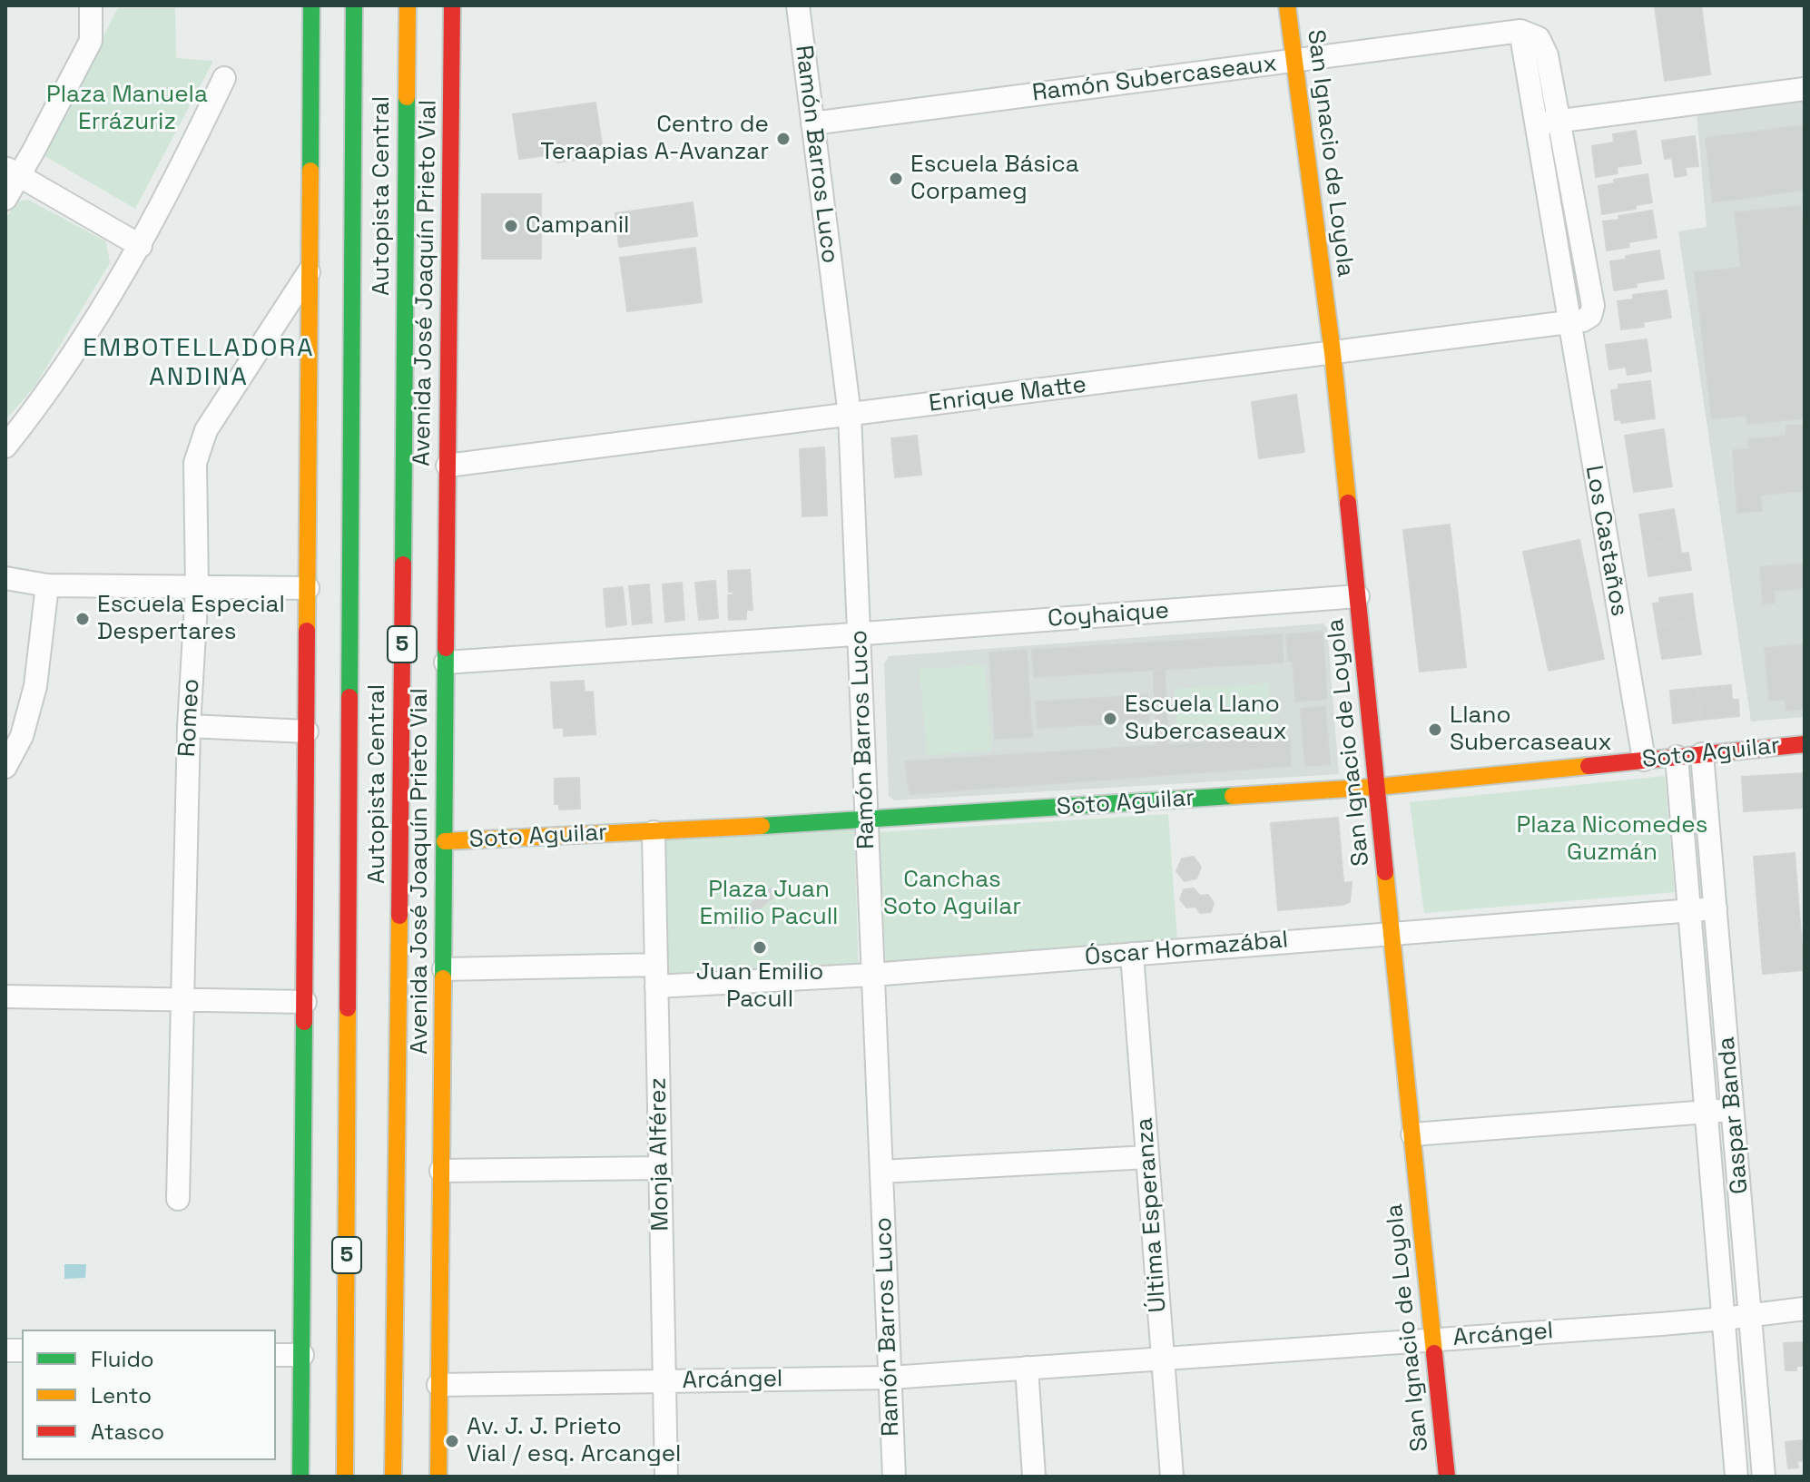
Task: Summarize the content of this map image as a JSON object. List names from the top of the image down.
{
  "streets": {
    "main road": [
      "San Ignacio de Loyola",
      "Autopista Central",
      "Avenida José Joaquín Prieto Vial",
      "5",
      "Soto Aguilar"
    ],
    "street": [
      "Ramón Subercaseaux",
      "Ramón Barros Luco",
      "Enrique Matte",
      "Los Castaños",
      "Coyhaique",
      "Romeo",
      "Óscar Hormazábal",
      "Gaspar Banda",
      "Monja Alférez",
      "Última Esperanza",
      "Arcángel"
    ]
  },
  "crossings": [
    ["Ramón Subercaseaux", "San Ignacio de Loyola"],
    ["Ramón Subercaseaux", "Ramón Barros Luco"],
    ["Ramón Subercaseaux", "Los Castaños"],
    ["San Ignacio de Loyola", "Enrique Matte"],
    ["San Ignacio de Loyola", "Coyhaique"],
    ["San Ignacio de Loyola", "Soto Aguilar"],
    ["San Ignacio de Loyola", "Óscar Hormazábal"],
    ["San Ignacio de Loyola", "Arcángel"],
    ["Ramón Barros Luco", "Enrique Matte"],
    ["Ramón Barros Luco", "Coyhaique"],
    ["Ramón Barros Luco", "Soto Aguilar"],
    ["Ramón Barros Luco", "Óscar Hormazábal"],
    ["Ramón Barros Luco", "Arcángel"],
    ["Avenida José Joaquín Prieto Vial", "Enrique Matte"],
    ["Avenida José Joaquín Prieto Vial", "Coyhaique"],
    ["Avenida José Joaquín Prieto Vial", "Soto Aguilar"],
    ["Avenida José Joaquín Prieto Vial", "Óscar Hormazábal"],
    ["Avenida José Joaquín Prieto Vial", "Arcángel"],
    ["Enrique Matte", "Los Castaños"],
    ["Los Castaños", "Soto Aguilar"],
    ["Soto Aguilar", "Gaspar Banda"],
    ["Soto Aguilar", "Monja Alférez"],
    ["Óscar Hormazábal", "Gaspar Banda"],
    ["Óscar Hormazábal", "Monja Alférez"],
    ["Óscar Hormazábal", "Última Esperanza"],
    ["Gaspar Banda", "Arcángel"],
    ["Monja Alférez", "Arcángel"],
    ["Última Esperanza", "Arcángel"]
  ],
  "districts": ["EMBOTELLADORA ANDINA"],
  "parks": [
    "Plaza Manuela Errázuriz",
    "Plaza Nicomedes Guzmán",
    "Canchas Soto Aguilar",
    "Plaza Juan Emilio Pacull"
  ],
  "places": [
    "Centro de Teraapias A-Avanzar",
    "Escuela Básica Corpameg",
    "Campanil",
    "Escuela Especial Despertares",
    "Escuela Llano Subercaseaux",
    "Llano Subercaseaux",
    "Juan Emilio Pacull",
    "Av. J. J. Prieto Vial / esq. Arcangel"
  ],
  "legend": ["Fluido", "Lento", "Atasco"]
}
